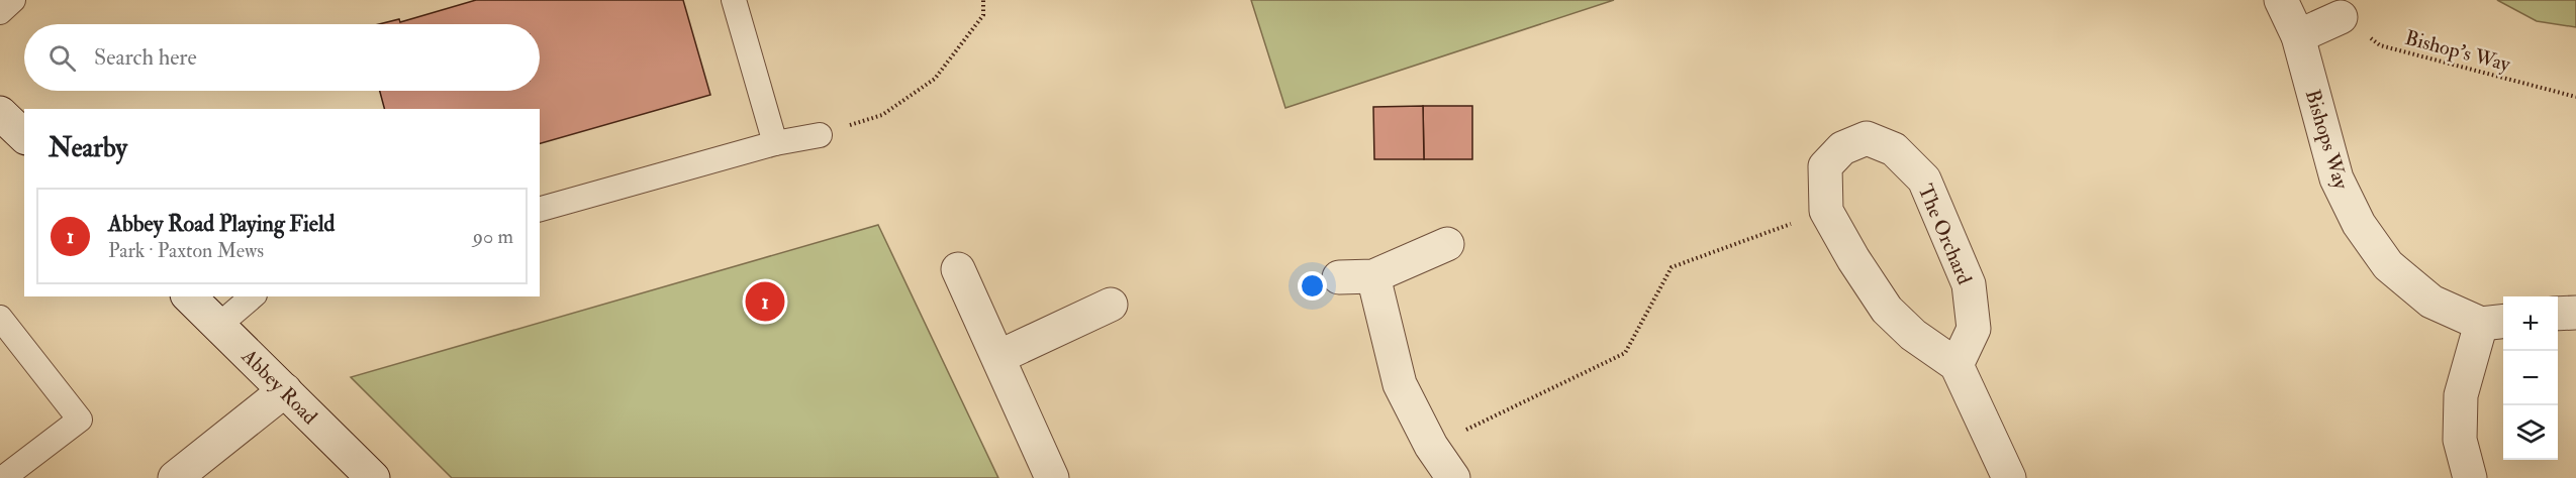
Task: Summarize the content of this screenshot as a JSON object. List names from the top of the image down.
{
  "streets": {
    "street": ["Bishops Way", "The Orchard", "Abbey Road"],
    "path": ["Bishop's Way"]
  },
  "page": {
    "search": "Search here",
    "heading": "Nearby",
    "list": [
      {
        "mark": "1",
        "name": "Abbey Road Playing Field",
        "note": "Park · Paxton Mews",
        "value": "90 m"
      }
    ],
    "pins": "1",
    "map_buttons": ["+", "−"]
  }
}
